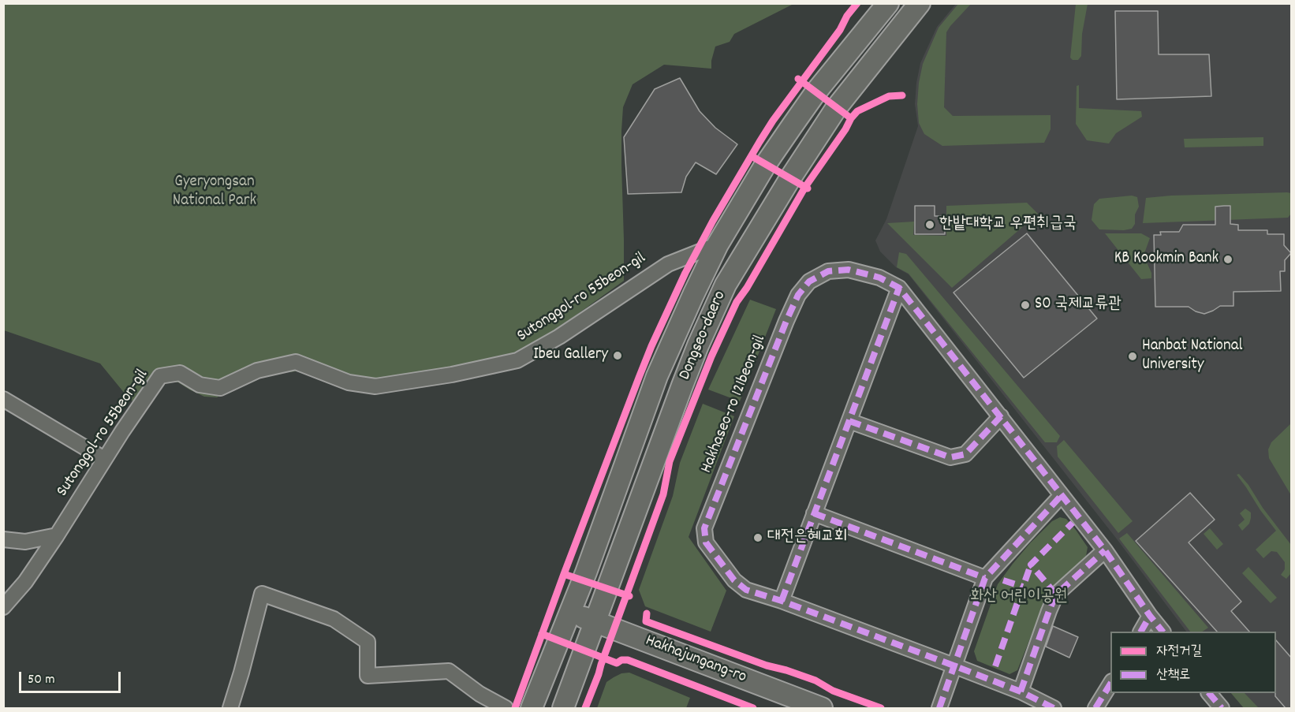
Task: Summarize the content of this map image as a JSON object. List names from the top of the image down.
{
  "streets": {
    "street": [
      "Sutonggol-ro 55beon-gil",
      "Dongseo-daero",
      "Hakhaseo-ro 121beon-gil",
      "Hakhajungang-ro"
    ]
  },
  "crossings": [
    ["Sutonggol-ro 55beon-gil", "Dongseo-daero"],
    ["Dongseo-daero", "Hakhajungang-ro"]
  ],
  "parks": ["Gyeryongsan National Park", "화산 어린이공원"],
  "places": [
    "한밭대학교 우편취급국",
    "KB Kookmin Bank",
    "S0 국제교류관",
    "Ibeu Gallery",
    "Hanbat National University",
    "대전은혜교회"
  ],
  "legend": ["자전거길", "산책로"],
  "scale_bar": "50 m"
}
